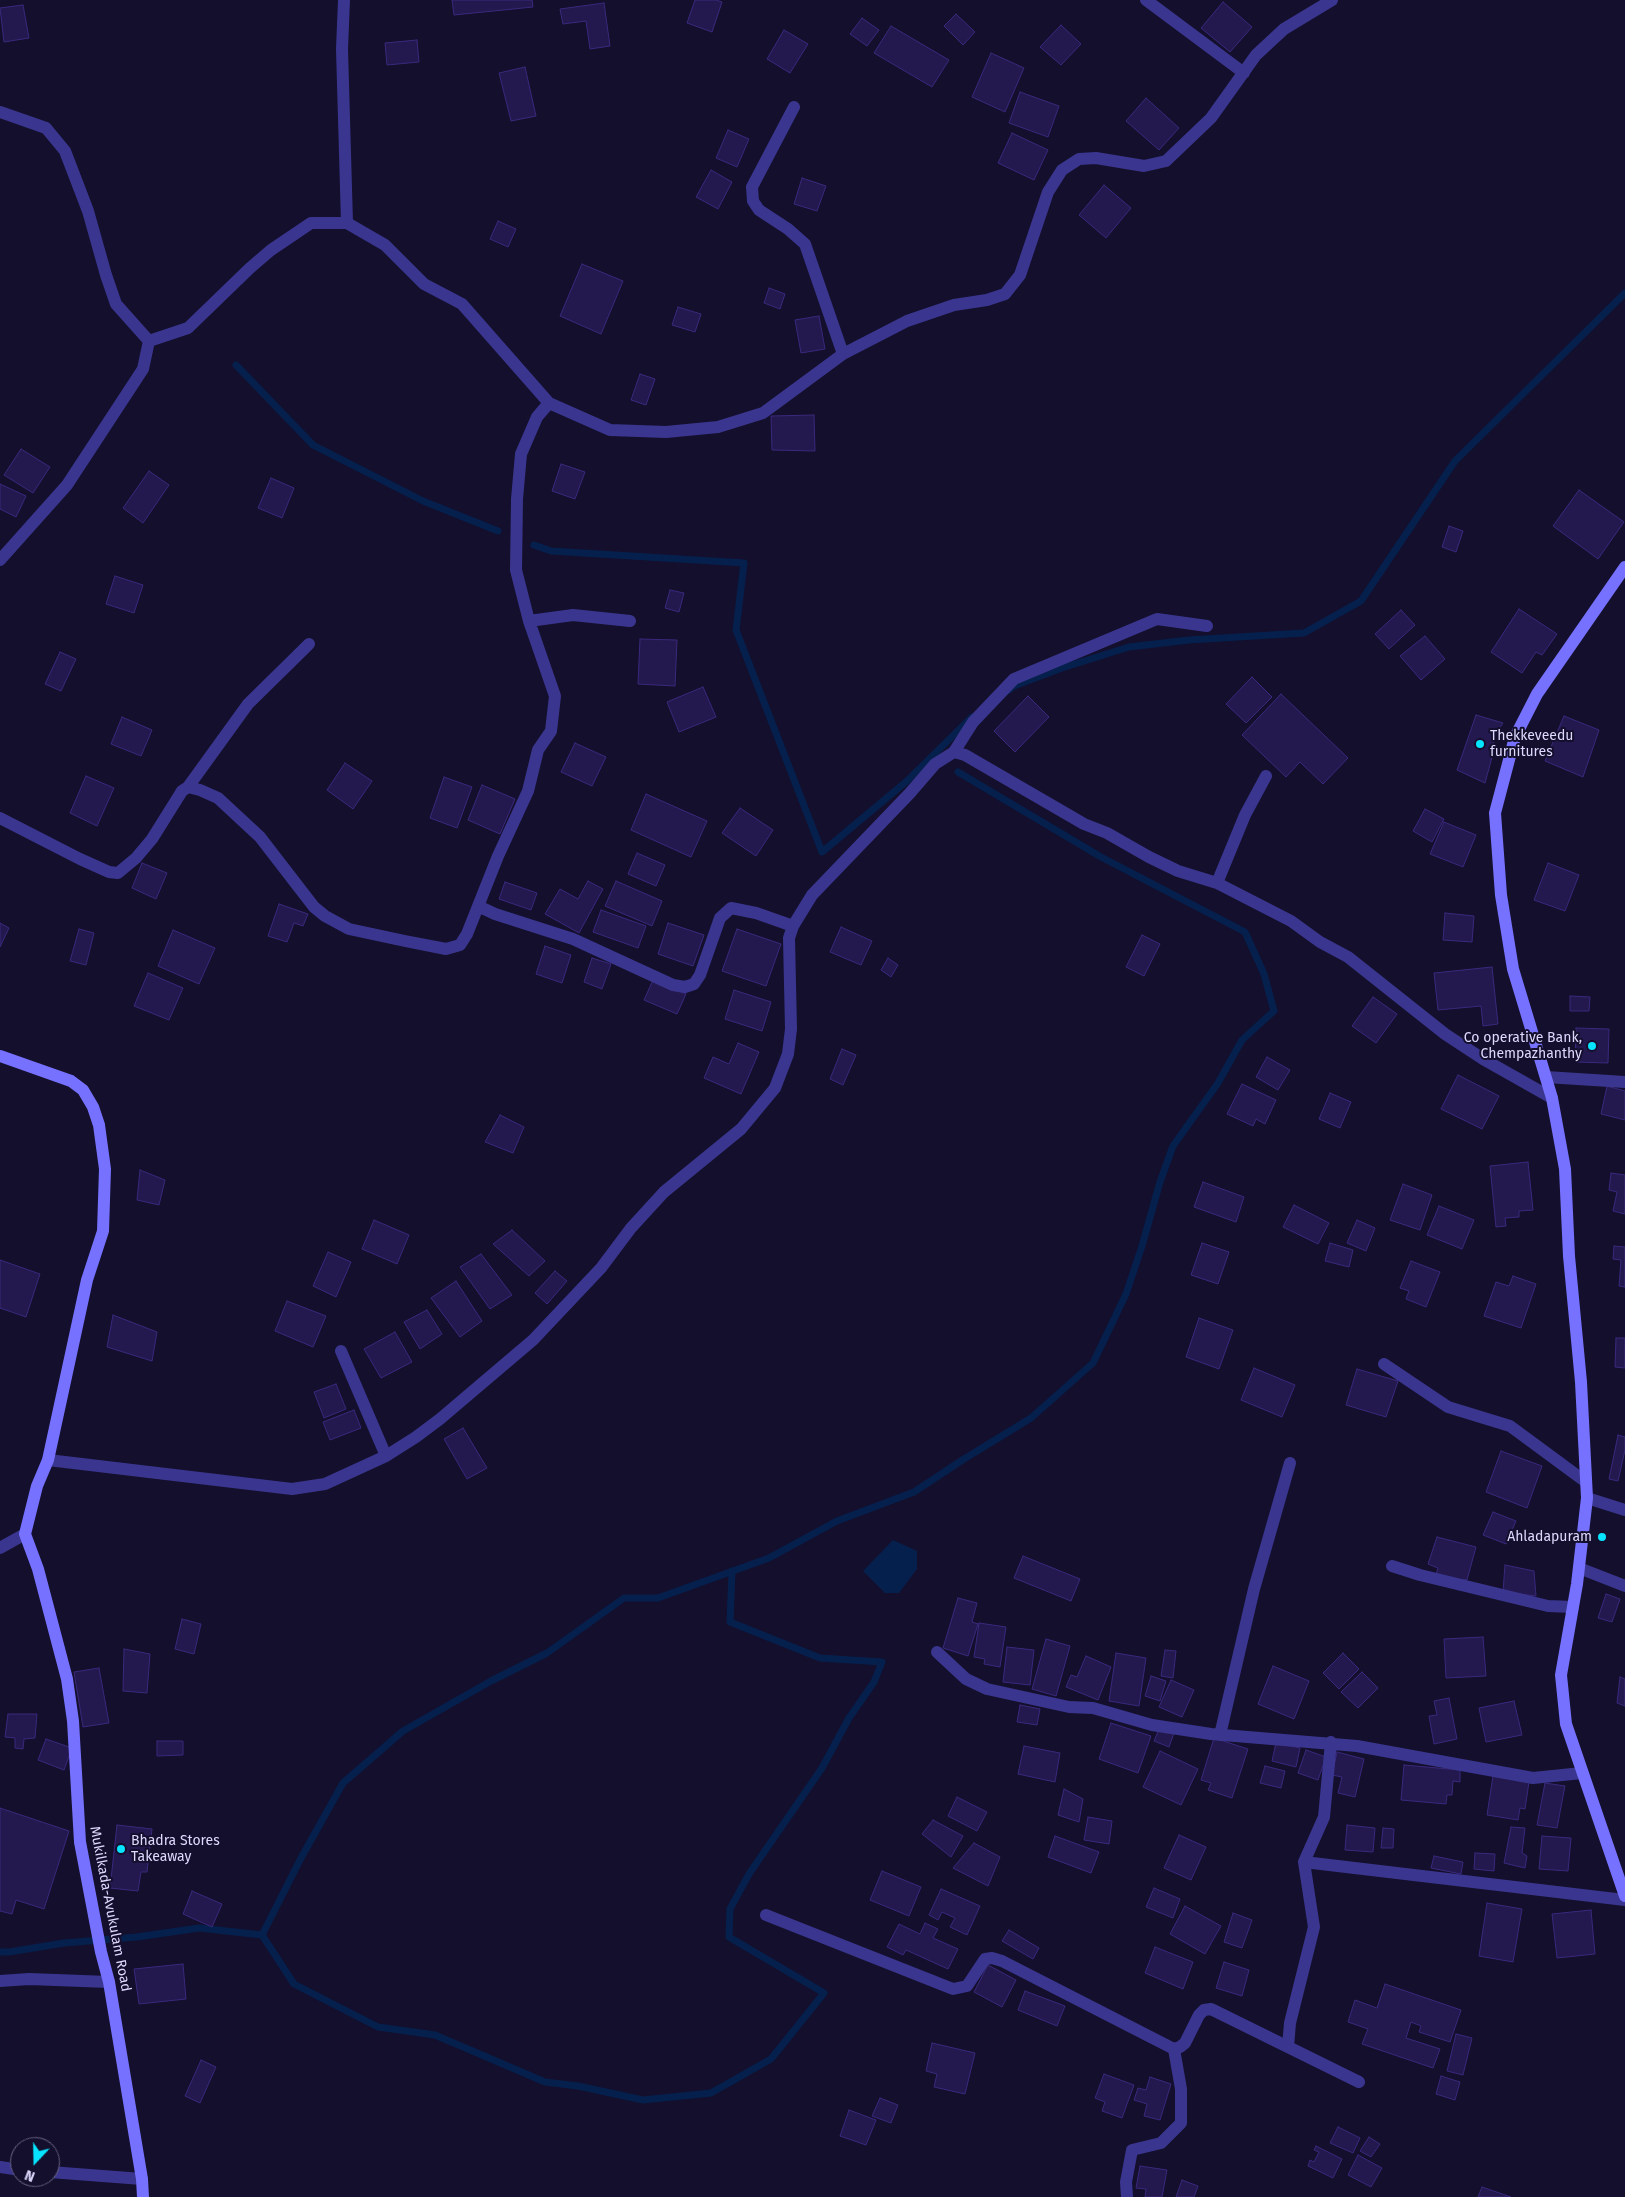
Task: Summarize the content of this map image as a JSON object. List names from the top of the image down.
{
  "streets": {
    "main road": ["Mukilkada-Avukulam Road"]
  },
  "places": [
    "Thekkeveedu furnitures",
    "Co operative Bank, Chempazhanthy",
    "Ahladapuram",
    "Bhadra Stores Takeaway"
  ],
  "north": "bottom"
}
